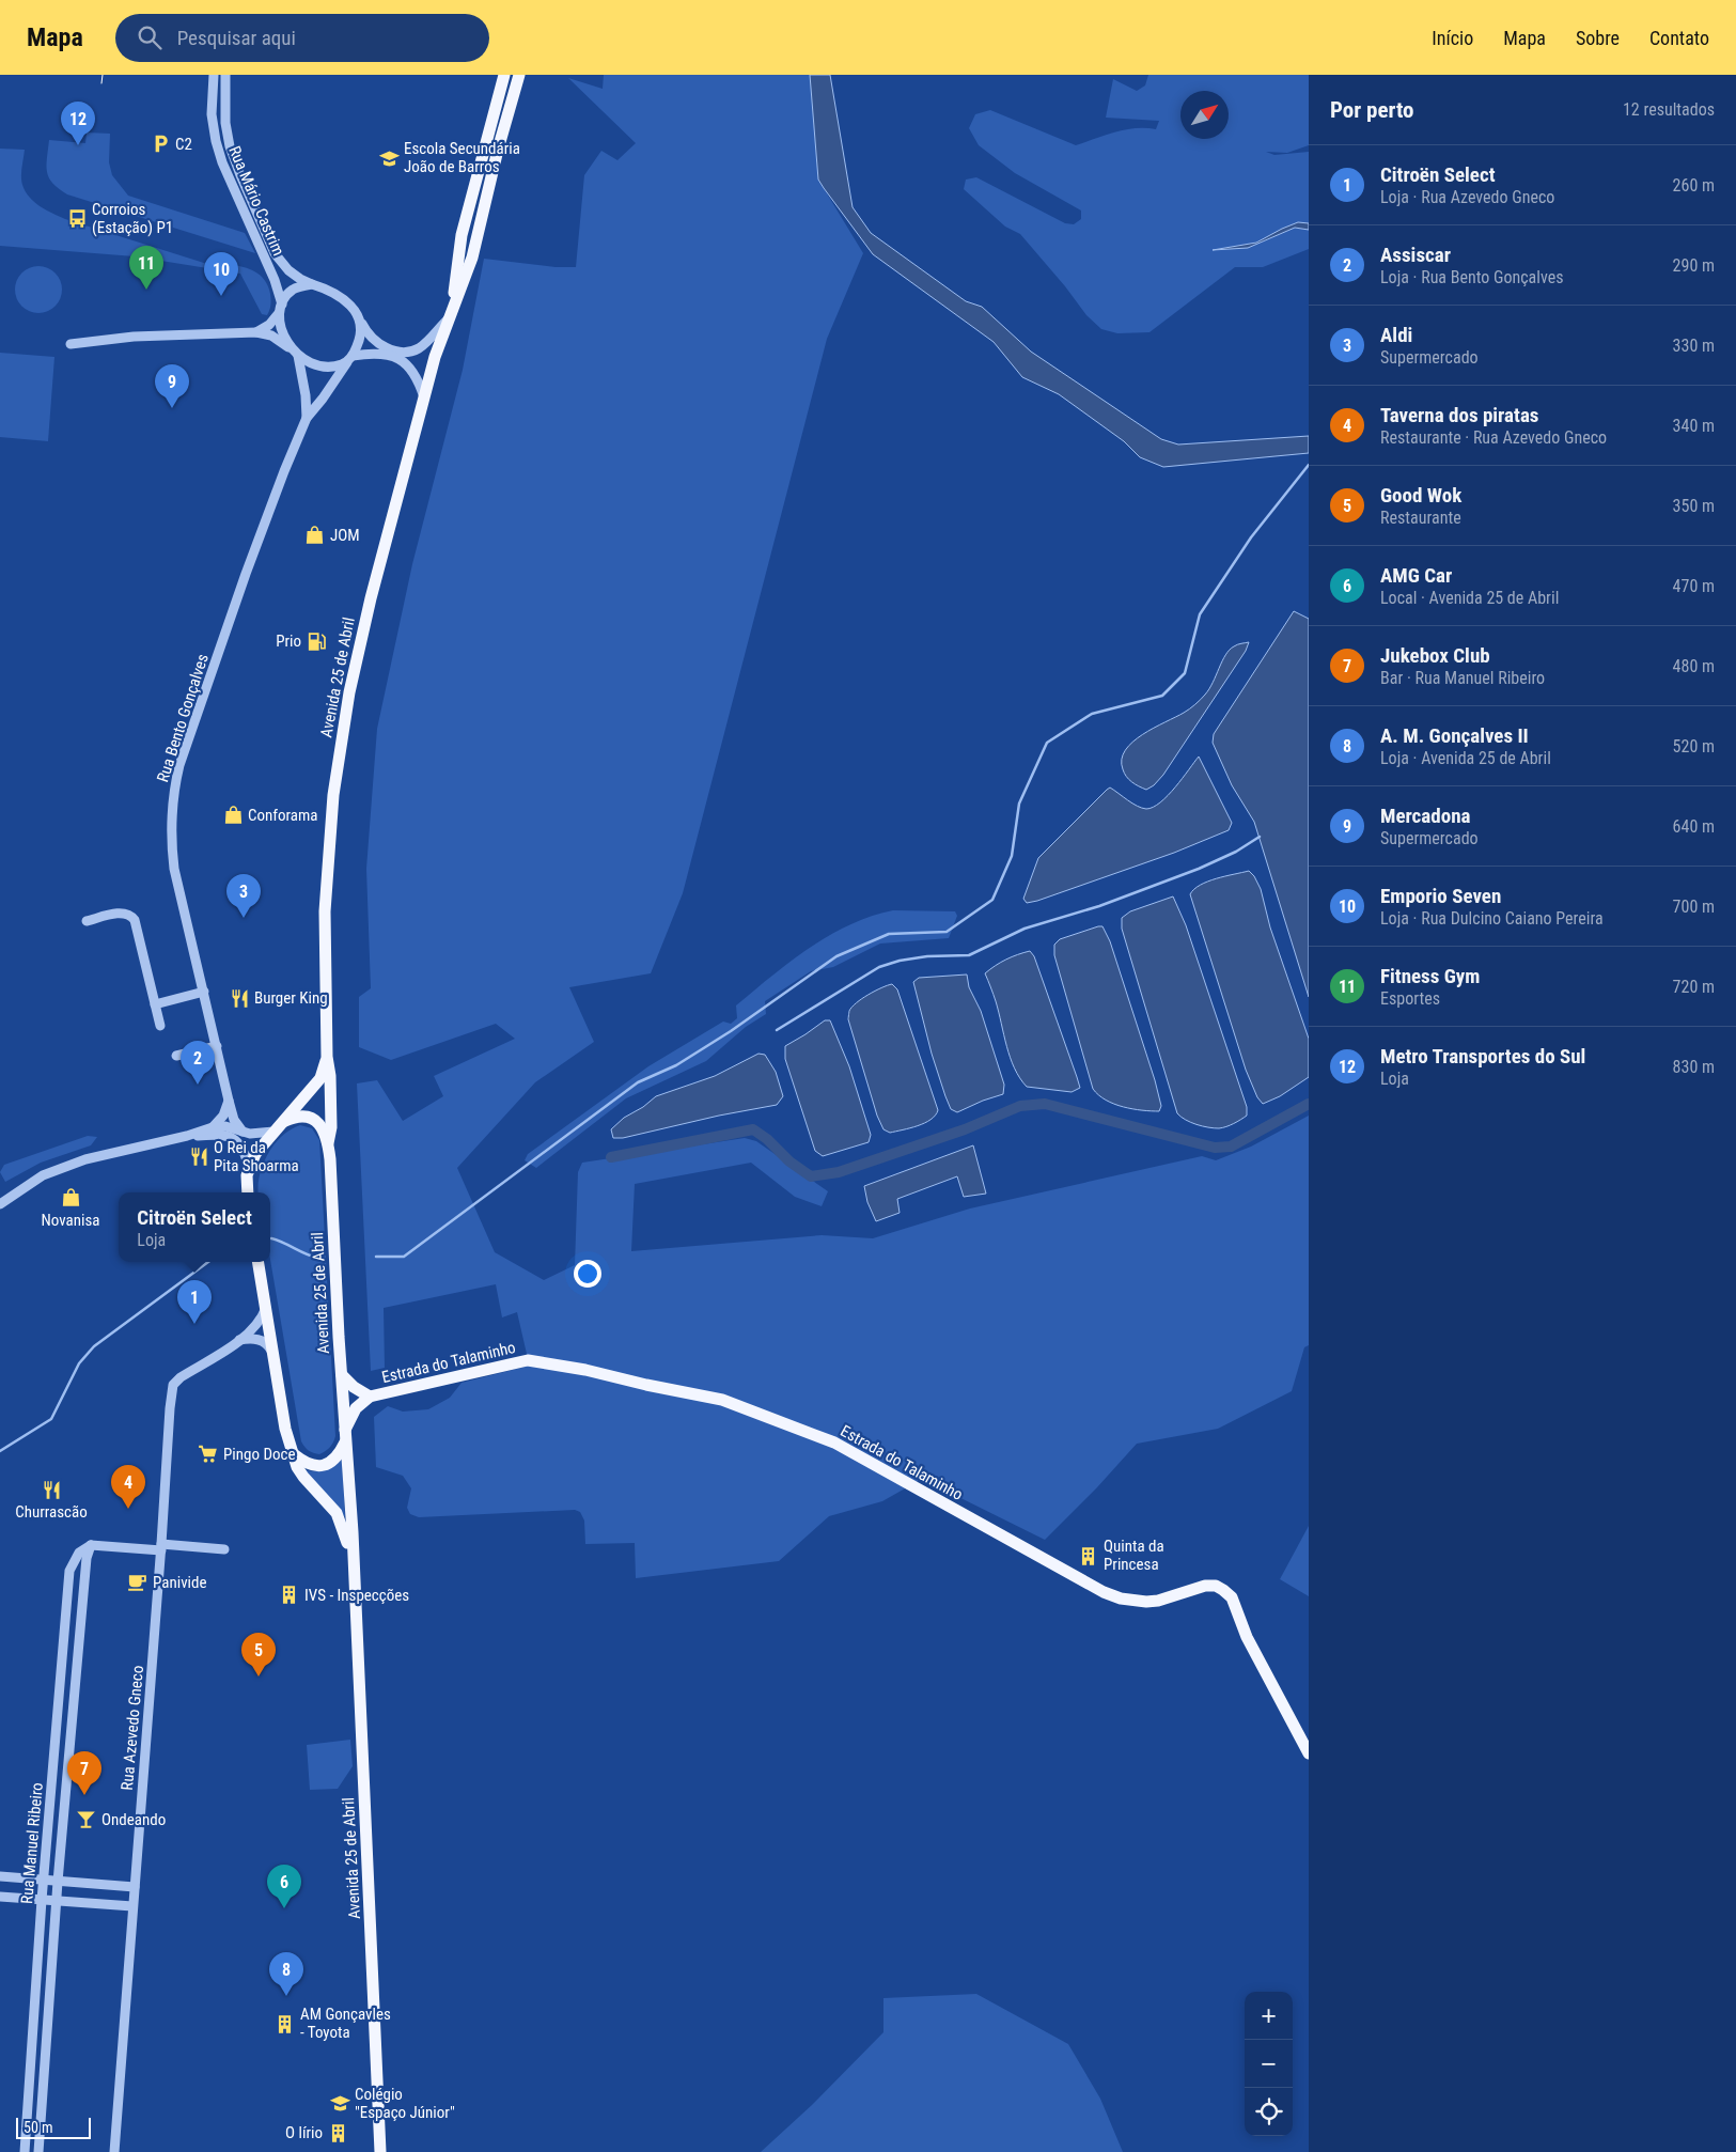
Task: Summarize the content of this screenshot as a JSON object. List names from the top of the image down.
{
  "streets": {
    "main road": ["Avenida 25 de Abril", "Estrada do Talaminho"],
    "street": [
      "Rua Mário Castrim",
      "Rua Bento Gonçalves",
      "Rua Azevedo Gneco",
      "Rua Manuel Ribeiro"
    ]
  },
  "crossings": [
    ["Rua Mário Castrim", "Rua Bento Gonçalves"],
    ["Avenida 25 de Abril", "Rua Azevedo Gneco"]
  ],
  "places": {
    "parking": ["C2"],
    "school or university": ["Escola Secundária João de Barros", "Colégio \"Espaço Júnior\""],
    "bus stop": ["Corroios (Estação) P1"],
    "shop": ["JOM", "Conforama", "Novanisa"],
    "fuel station": ["Prio"],
    "restaurant": ["Burger King", "O Rei da Pita Shoarma", "Churrascão"],
    "supermarket": ["Pingo Doce"],
    "building": [
      "Quinta da Princesa",
      "IVS - Inspecções",
      "AM Gonçavles - Toyota",
      "O lírio"
    ],
    "cafe": ["Panivide"],
    "bar": ["Ondeando"]
  },
  "scale_bar": "50 m",
  "north": "top right",
  "page": {
    "header": "Mapa",
    "search": "Pesquisar aqui",
    "nav": [
      "Início",
      "Mapa",
      "Sobre",
      "Contato"
    ],
    "heading": ["Por perto", "12 resultados"],
    "pins": [
      "12",
      "11",
      "10",
      "9",
      "3",
      "2",
      "1",
      "4",
      "5",
      "7",
      "6",
      "8"
    ],
    "list": [
      {
        "mark": "1",
        "name": "Citroën Select",
        "note": "Loja · Rua Azevedo Gneco",
        "value": "260 m"
      },
      {
        "mark": "2",
        "name": "Assiscar",
        "note": "Loja · Rua Bento Gonçalves",
        "value": "290 m"
      },
      {
        "mark": "3",
        "name": "Aldi",
        "note": "Supermercado",
        "value": "330 m"
      },
      {
        "mark": "4",
        "name": "Taverna dos piratas",
        "note": "Restaurante · Rua Azevedo Gneco",
        "value": "340 m"
      },
      {
        "mark": "5",
        "name": "Good Wok",
        "note": "Restaurante",
        "value": "350 m"
      },
      {
        "mark": "6",
        "name": "AMG Car",
        "note": "Local · Avenida 25 de Abril",
        "value": "470 m"
      },
      {
        "mark": "7",
        "name": "Jukebox Club",
        "note": "Bar · Rua Manuel Ribeiro",
        "value": "480 m"
      },
      {
        "mark": "8",
        "name": "A. M. Gonçalves II",
        "note": "Loja · Avenida 25 de Abril",
        "value": "520 m"
      },
      {
        "mark": "9",
        "name": "Mercadona",
        "note": "Supermercado",
        "value": "640 m"
      },
      {
        "mark": "10",
        "name": "Emporio Seven",
        "note": "Loja · Rua Dulcino Caiano Pereira",
        "value": "700 m"
      },
      {
        "mark": "11",
        "name": "Fitness Gym",
        "note": "Esportes",
        "value": "720 m"
      },
      {
        "mark": "12",
        "name": "Metro Transportes do Sul",
        "note": "Loja",
        "value": "830 m"
      }
    ],
    "popup": ["Citroën Select", "Loja"],
    "map_buttons": ["+", "−"],
    "scale": "50 m"
  }
}
